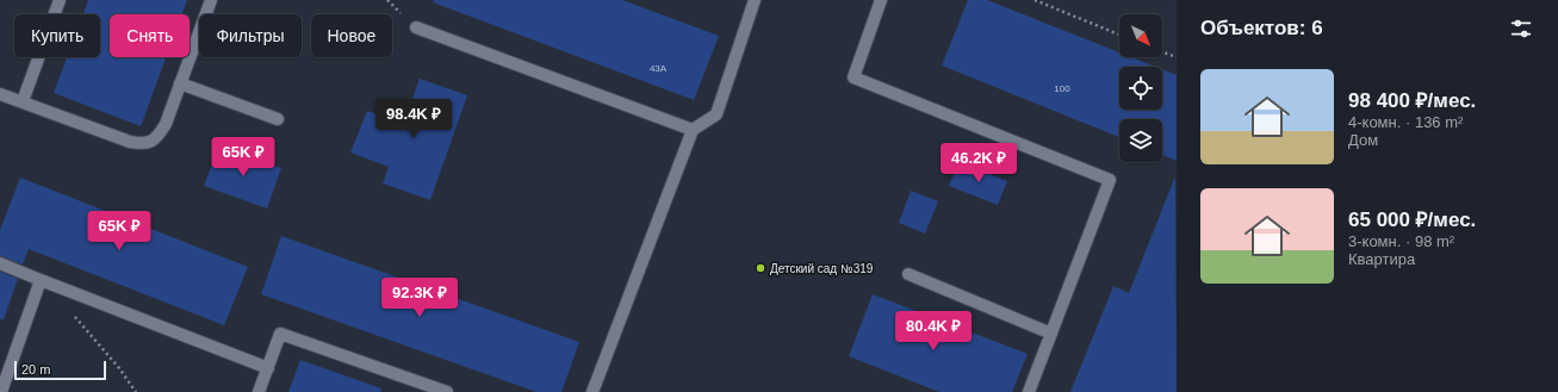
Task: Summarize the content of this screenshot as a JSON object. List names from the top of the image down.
{
  "places": ["Детский сад №319"],
  "house_numbers": ["43А", "100"],
  "scale_bar": "20 m",
  "north": "bottom right",
  "page": {
    "heading": "Объектов: 6",
    "chip": [
      "Купить",
      "Снять",
      "Фильтры",
      "Новое"
    ],
    "list": [
      {
        "name": "98 400 ₽/мес.",
        "note": "4-комн. · 136 m² · Дом"
      },
      {
        "name": "65 000 ₽/мес.",
        "note": "3-комн. · 98 m² · Квартира"
      }
    ],
    "price": [
      "98.4K ₽",
      "65K ₽",
      "46.2K ₽",
      "65K ₽",
      "92.3K ₽",
      "80.4K ₽"
    ],
    "scale": "20 m"
  }
}
